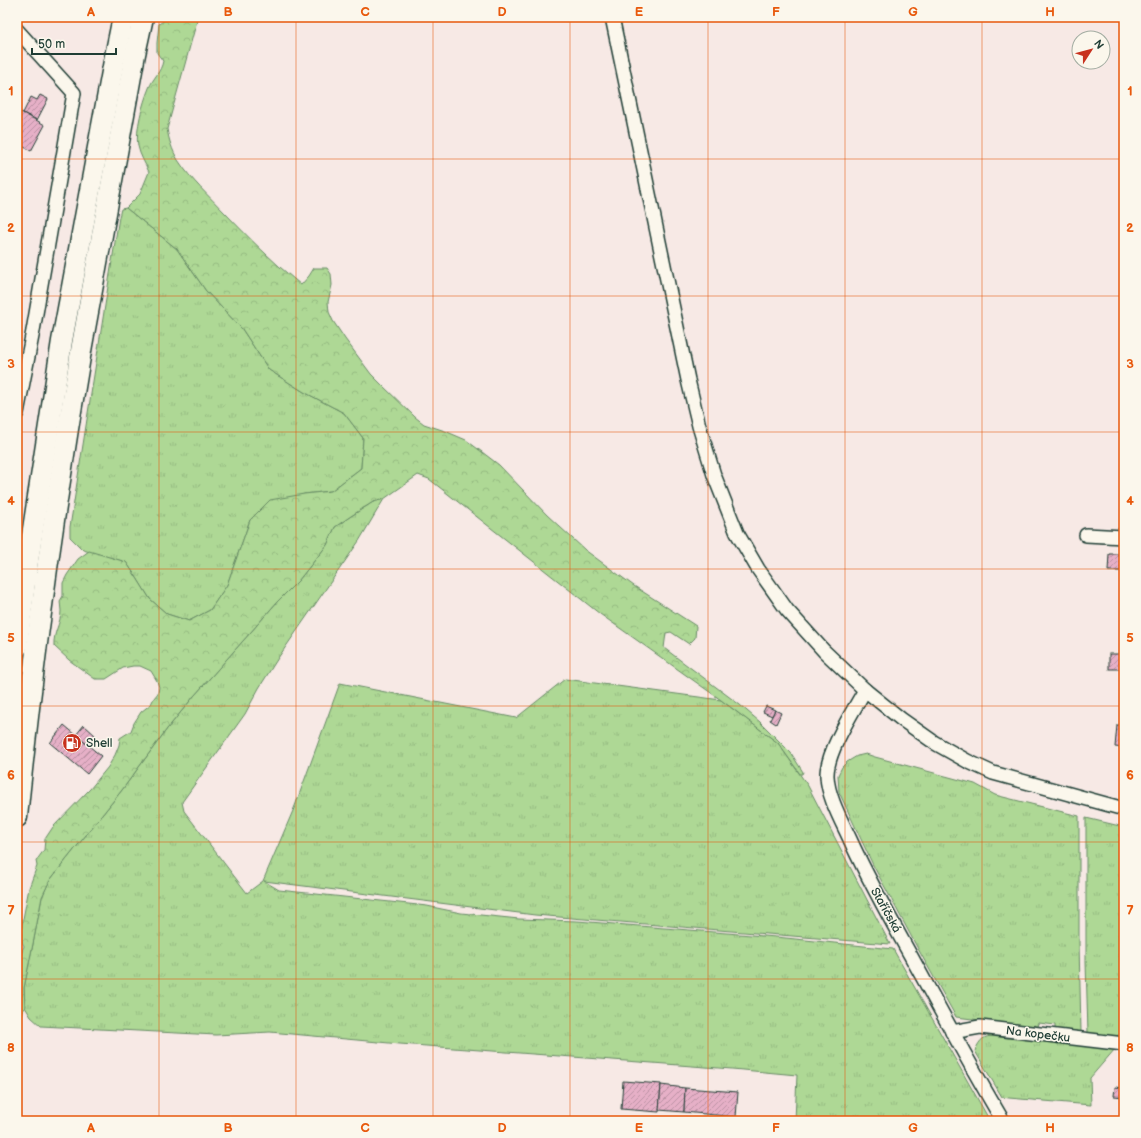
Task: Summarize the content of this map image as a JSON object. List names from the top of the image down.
{
  "streets": {
    "street": ["Staříčská", "Na kopečku"]
  },
  "crossings": [
    ["Staříčská", "Na kopečku"]
  ],
  "places": {
    "fuel station": ["Shell"]
  },
  "scale_bar": "50 m",
  "north": "top right",
  "grid": {
    "columns": [
      "A",
      "B",
      "C",
      "D",
      "E",
      "F",
      "G",
      "H"
    ],
    "rows": [
      "1",
      "2",
      "3",
      "4",
      "5",
      "6",
      "7",
      "8"
    ]
  }
}
